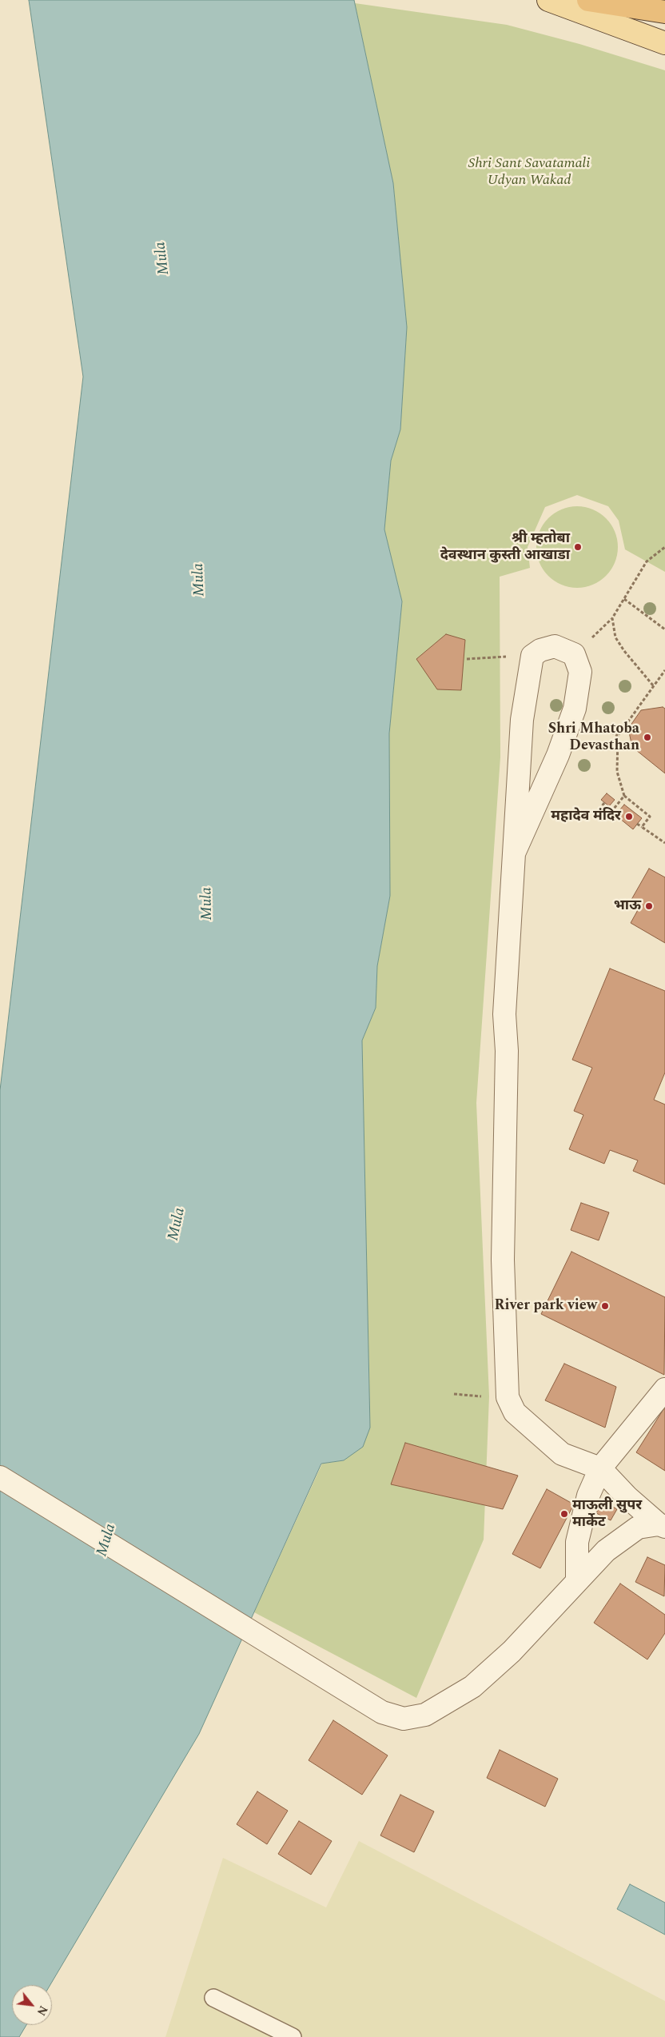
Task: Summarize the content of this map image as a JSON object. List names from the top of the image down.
{
  "water": ["Mula"],
  "parks": ["Shri Sant Savatamali Udyan Wakad"],
  "places": [
    "श्री म्हतोबा देवस्थान कुस्ती आखाडा",
    "Shri Mhatoba Devasthan",
    "महादेव मंदिर",
    "भाऊ",
    "River park view",
    "माऊली सुपर मार्केट"
  ],
  "north": "bottom right"
}
